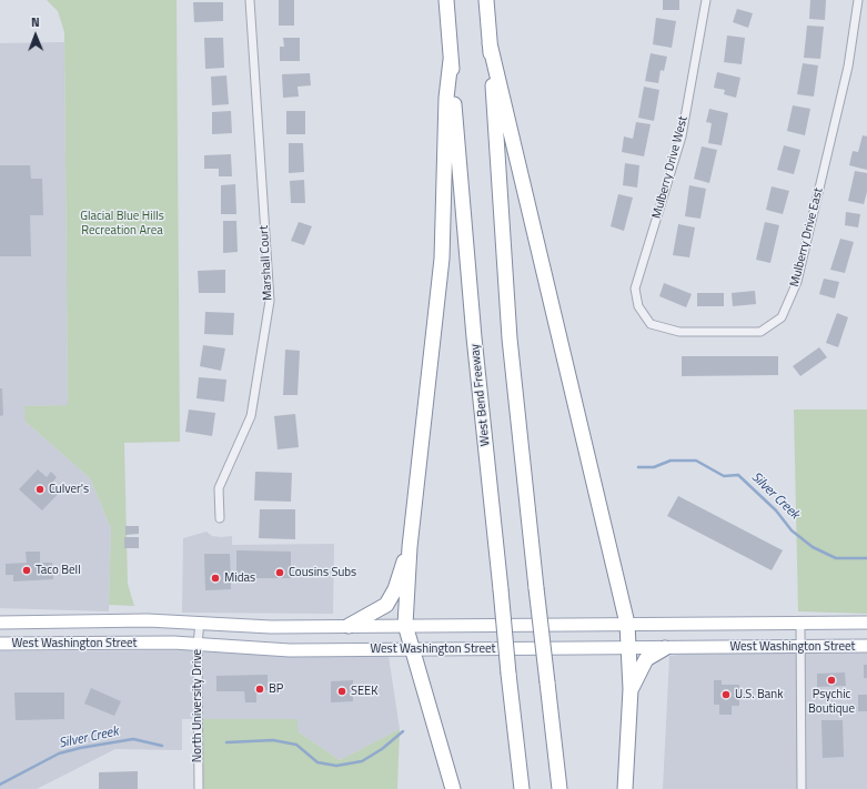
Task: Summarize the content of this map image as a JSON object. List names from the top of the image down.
{
  "streets": {
    "highway": ["West Bend Freeway"],
    "main road": ["West Washington Street"],
    "street": [
      "Mulberry Drive West",
      "Mulberry Drive East",
      "Marshall Court",
      "North University Drive"
    ]
  },
  "crossings": [
    ["Mulberry Drive West", "Mulberry Drive East"],
    ["West Washington Street", "North University Drive"]
  ],
  "water": ["Silver Creek"],
  "parks": ["Glacial Blue Hills Recreation Area"],
  "places": [
    "Culver's",
    "Taco Bell",
    "Cousins Subs",
    "Midas",
    "Psychic Boutique",
    "BP",
    "SEEK",
    "U.S. Bank"
  ],
  "north": "top"
}
